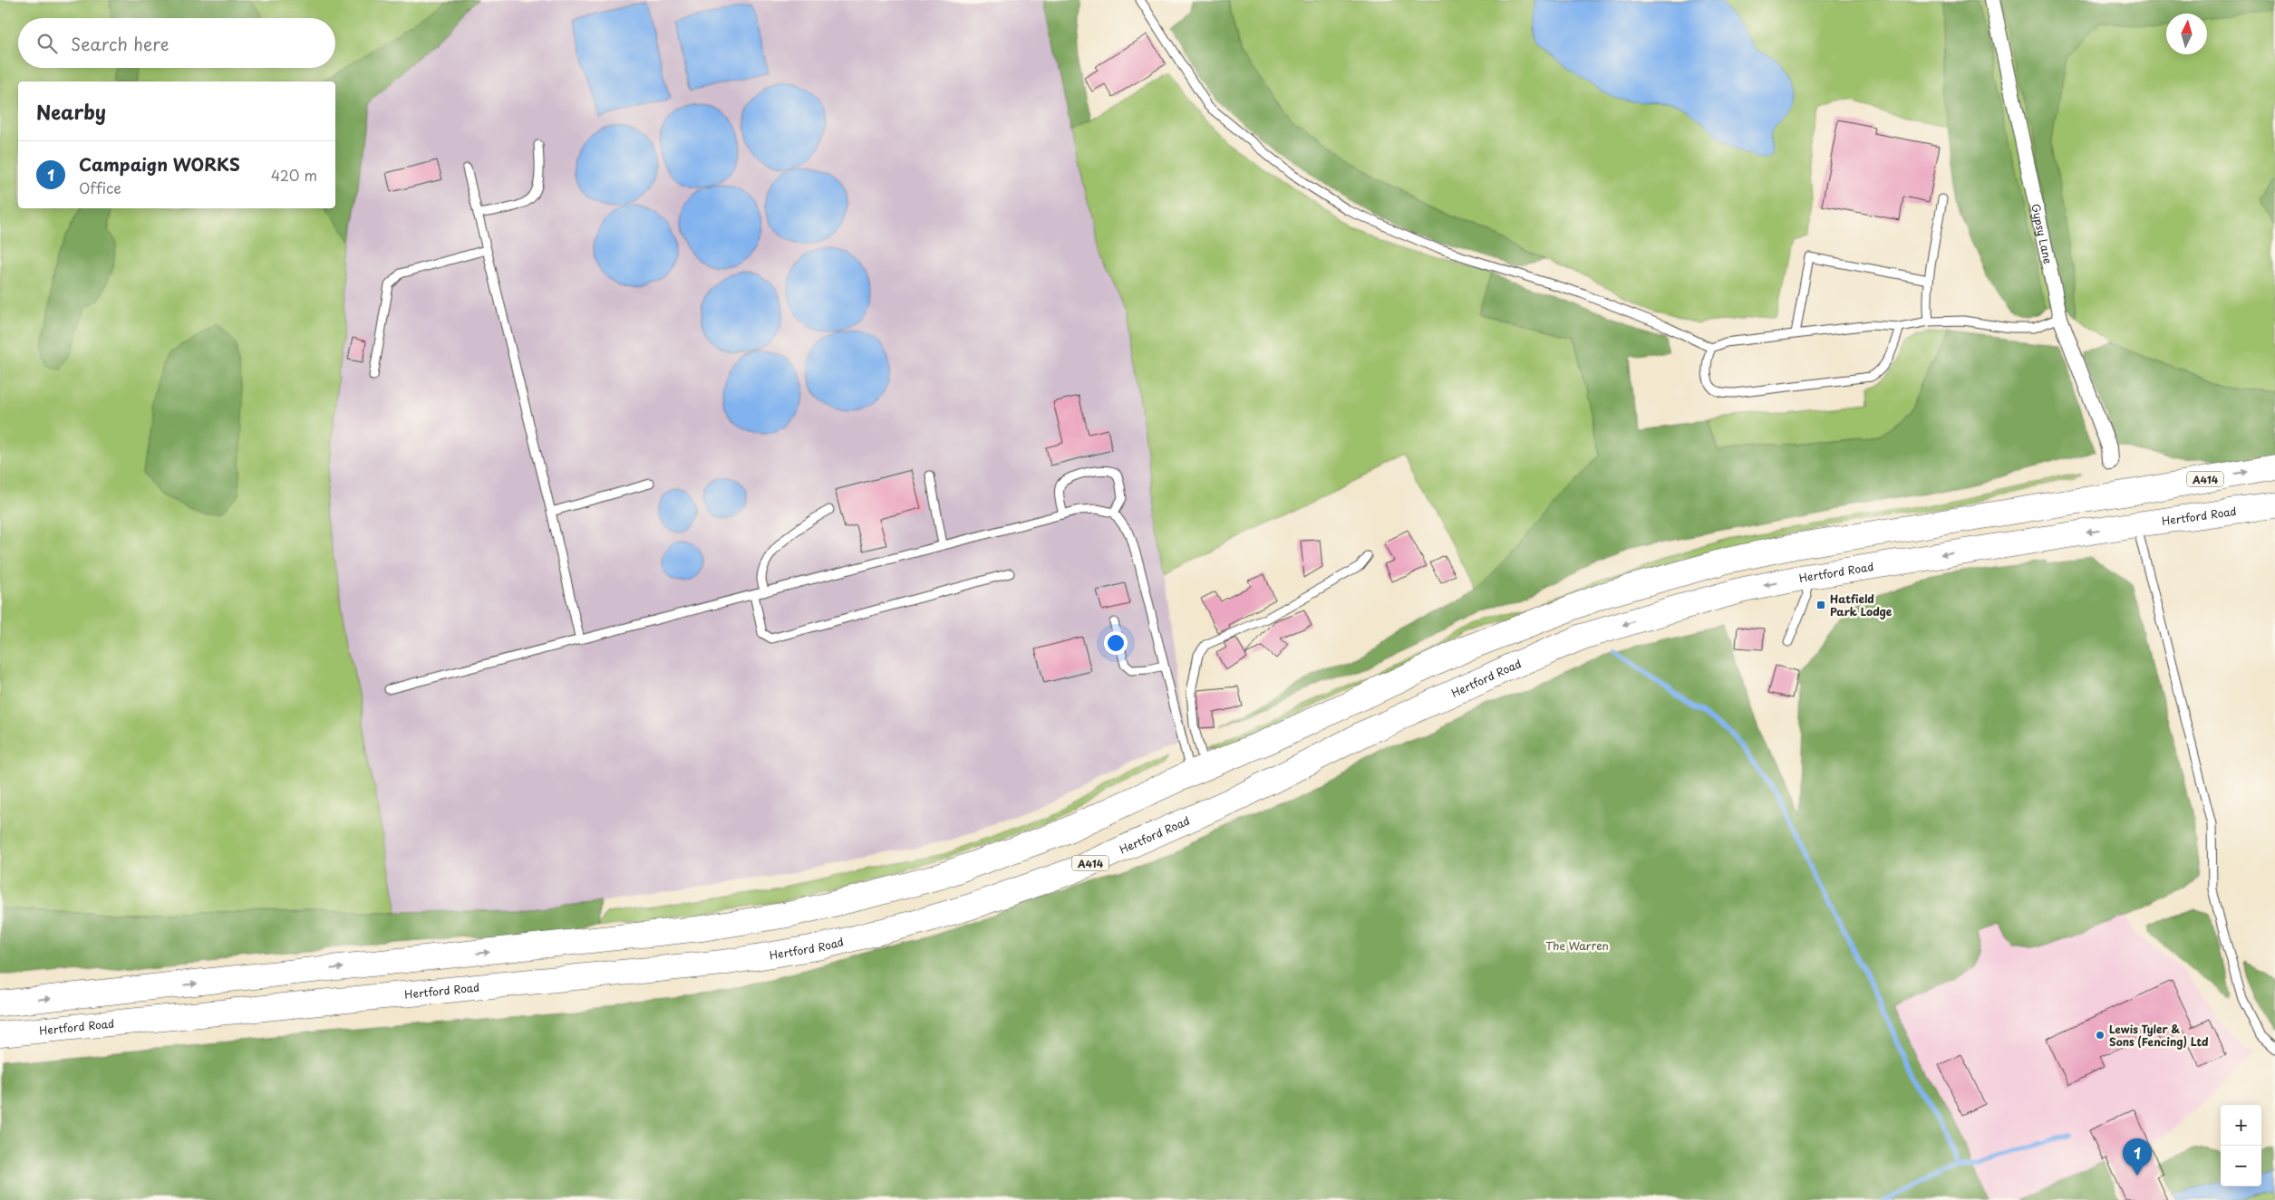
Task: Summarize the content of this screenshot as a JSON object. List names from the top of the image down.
{
  "streets": {
    "highway": ["A414", "Hertford Road"],
    "street": ["Gypsy Lane"]
  },
  "parks": ["The Warren"],
  "places": {
    "transit": ["Hatfield Park Lodge"],
    "other": ["Lewis Tyler & Sons (Fencing) Ltd"]
  },
  "north": "top",
  "page": {
    "search": "Search here",
    "heading": "Nearby",
    "list": [
      {
        "mark": "1",
        "name": "Campaign WORKS",
        "note": "Office",
        "value": "420 m"
      }
    ],
    "map_buttons": ["+", "−"],
    "pins": "1"
  }
}
